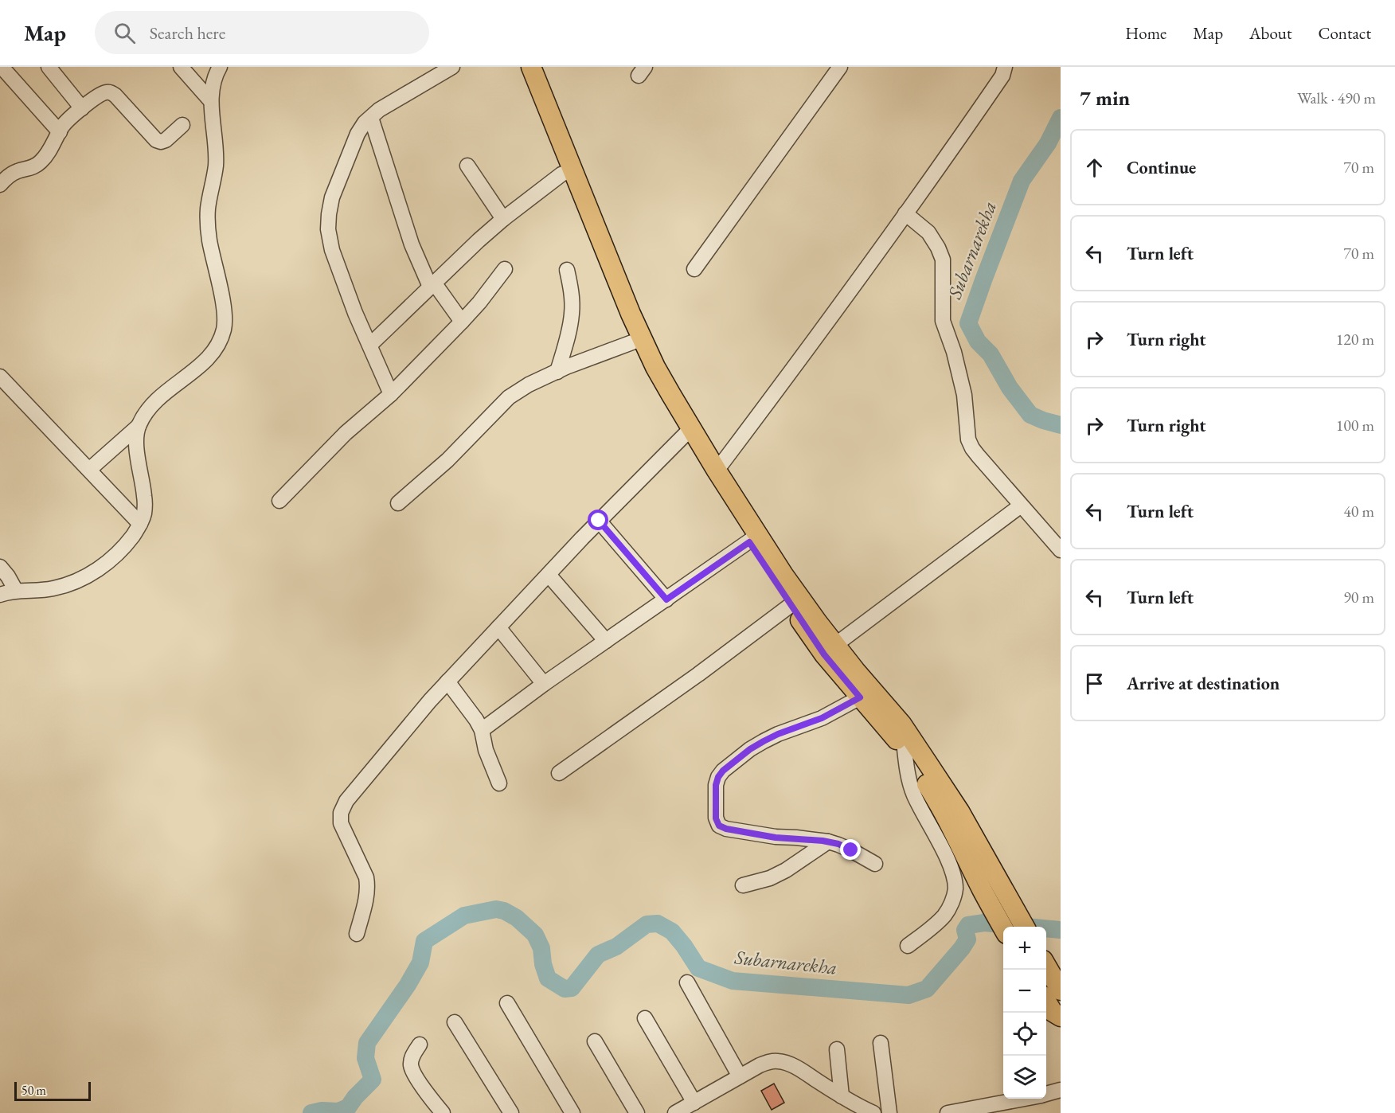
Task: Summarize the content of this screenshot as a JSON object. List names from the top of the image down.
{
  "water": ["Subarnarekha"],
  "scale_bar": "50 m",
  "page": {
    "header": "Map",
    "search": "Search here",
    "nav": [
      "Home",
      "Map",
      "About",
      "Contact"
    ],
    "heading": ["7 min", "Walk · 490 m"],
    "list": [
      ["Continue", "70 m"],
      ["Turn left", "70 m"],
      ["Turn right", "120 m"],
      ["Turn right", "100 m"],
      ["Turn left", "40 m"],
      ["Turn left", "90 m"],
      "Arrive at destination"
    ],
    "map_buttons": ["+", "−"],
    "scale": "50 m"
  }
}
